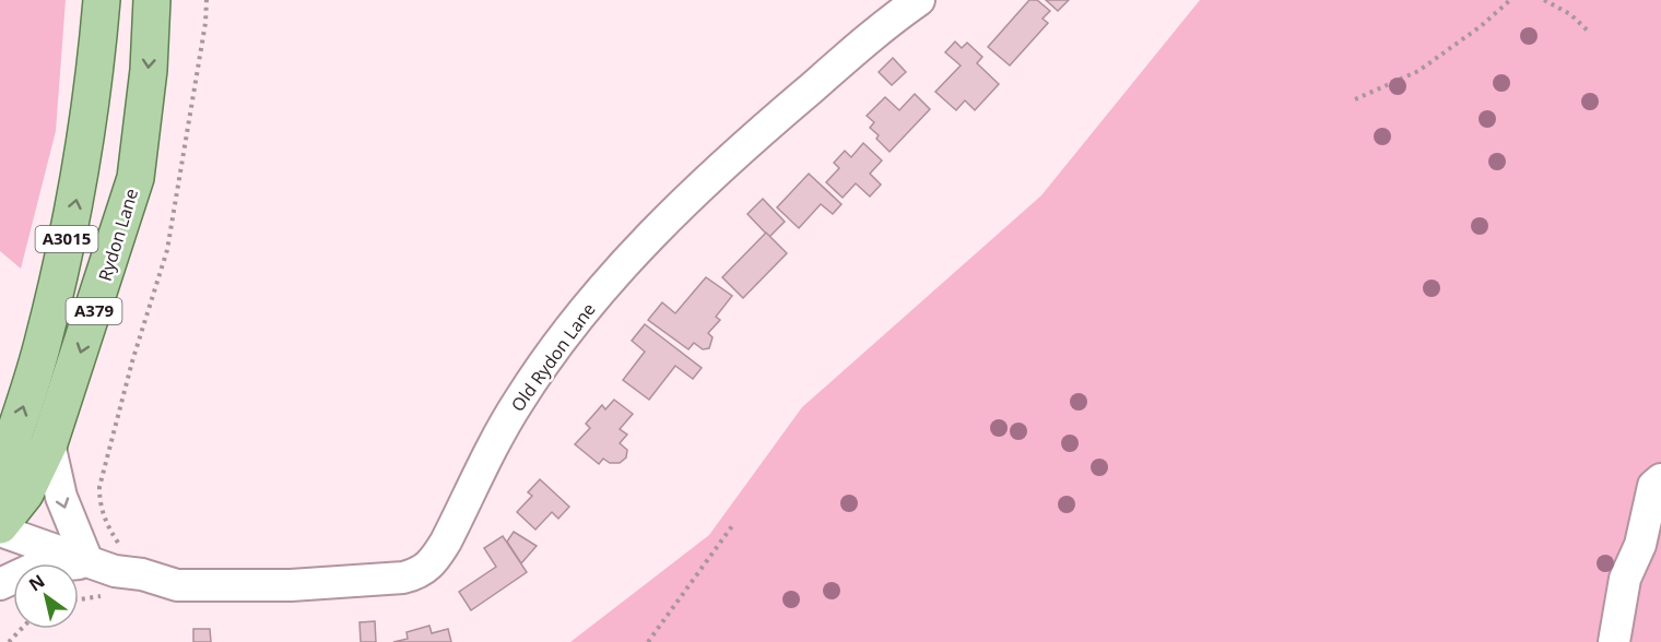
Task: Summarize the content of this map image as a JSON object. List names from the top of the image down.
{
  "streets": {
    "main road": ["Rydon Lane", "A3015", "A379"],
    "street": ["Old Rydon Lane"]
  },
  "north": "top left"
}
